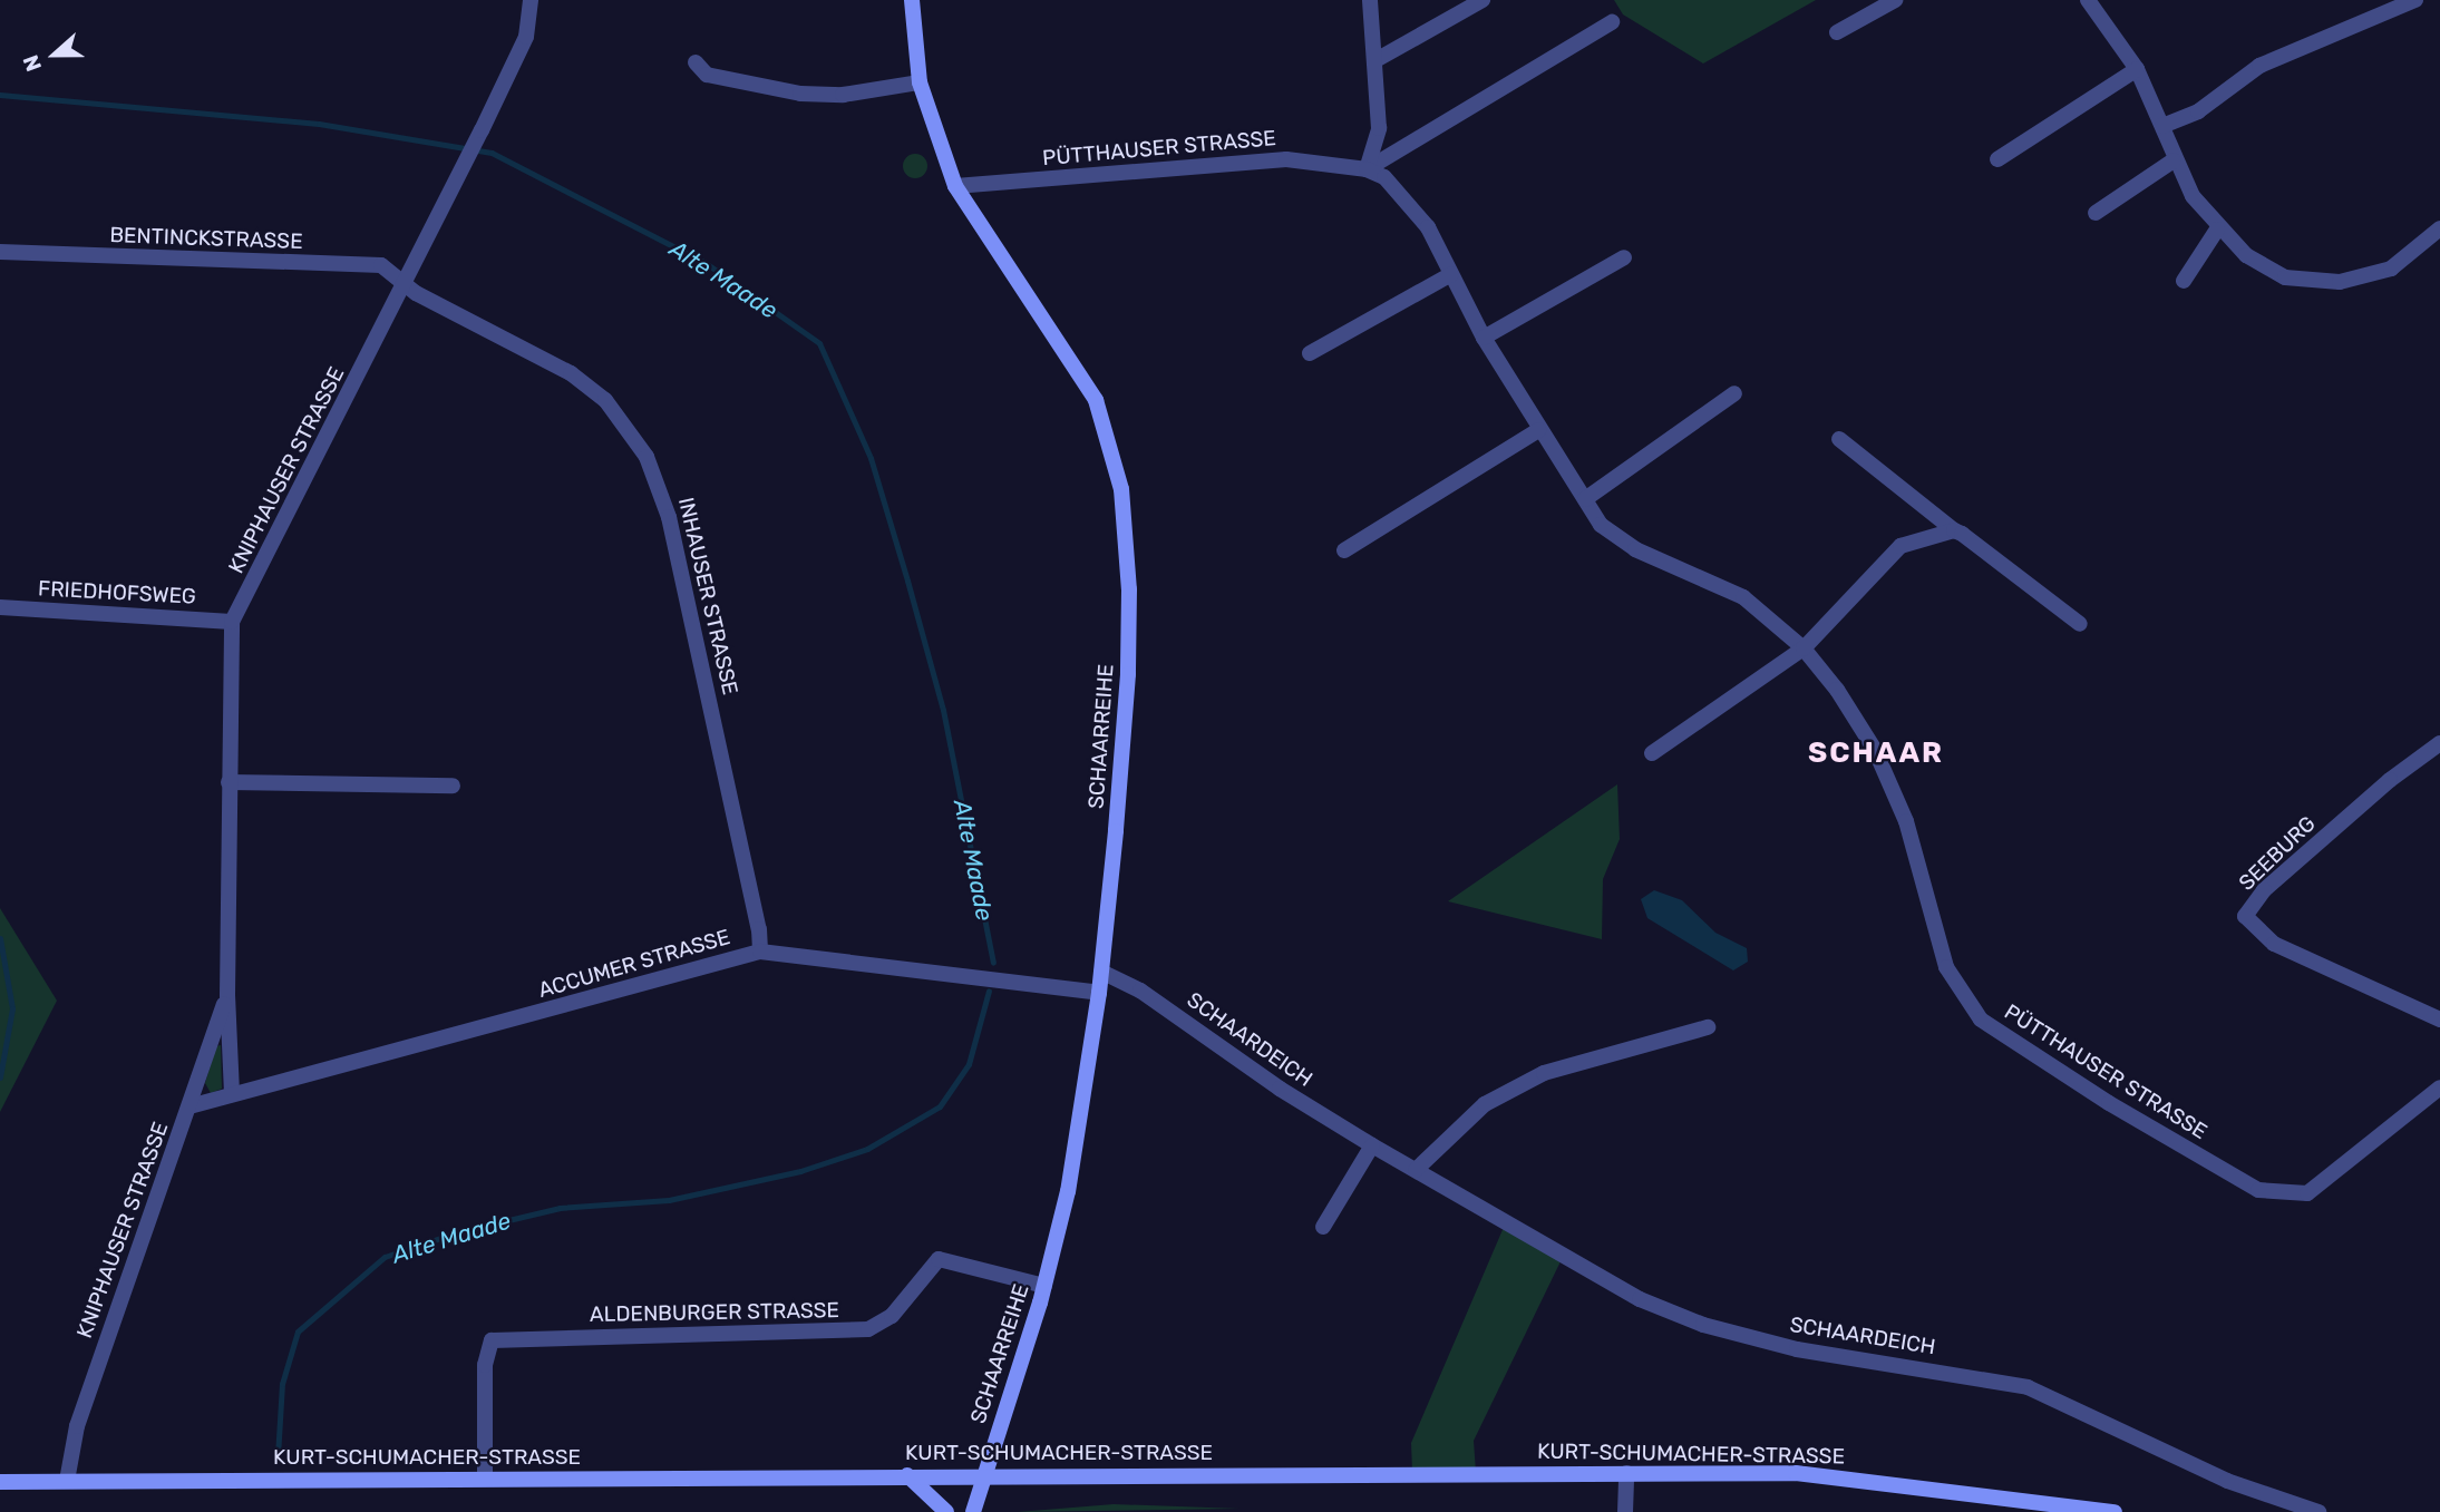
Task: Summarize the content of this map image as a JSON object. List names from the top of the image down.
{
  "streets": {
    "main road": ["SCHAARREIHE", "KURT-SCHUMACHER-STRASSE"],
    "street": [
      "PÜTTHAUSER STRASSE",
      "BENTINCKSTRASSE",
      "KNIPHAUSER STRASSE",
      "FRIEDHOFSWEG",
      "INHAUSER STRASSE",
      "SEEBURG",
      "ACCUMER STRASSE",
      "SCHAARDEICH",
      "ALDENBURGER STRASSE"
    ]
  },
  "crossings": [
    ["PÜTTHAUSER STRASSE", "SCHAARREIHE"],
    ["BENTINCKSTRASSE", "KNIPHAUSER STRASSE"],
    ["BENTINCKSTRASSE", "INHAUSER STRASSE"],
    ["KNIPHAUSER STRASSE", "FRIEDHOFSWEG"],
    ["KNIPHAUSER STRASSE", "INHAUSER STRASSE"],
    ["KNIPHAUSER STRASSE", "ACCUMER STRASSE"],
    ["KNIPHAUSER STRASSE", "KURT-SCHUMACHER-STRASSE"],
    ["INHAUSER STRASSE", "ACCUMER STRASSE"],
    ["SCHAARREIHE", "ACCUMER STRASSE"],
    ["SCHAARREIHE", "SCHAARDEICH"],
    ["SCHAARREIHE", "ALDENBURGER STRASSE"],
    ["SCHAARREIHE", "KURT-SCHUMACHER-STRASSE"],
    ["ALDENBURGER STRASSE", "KURT-SCHUMACHER-STRASSE"]
  ],
  "districts": ["SCHAAR"],
  "water": ["Alte Maade"],
  "north": "left"
}
